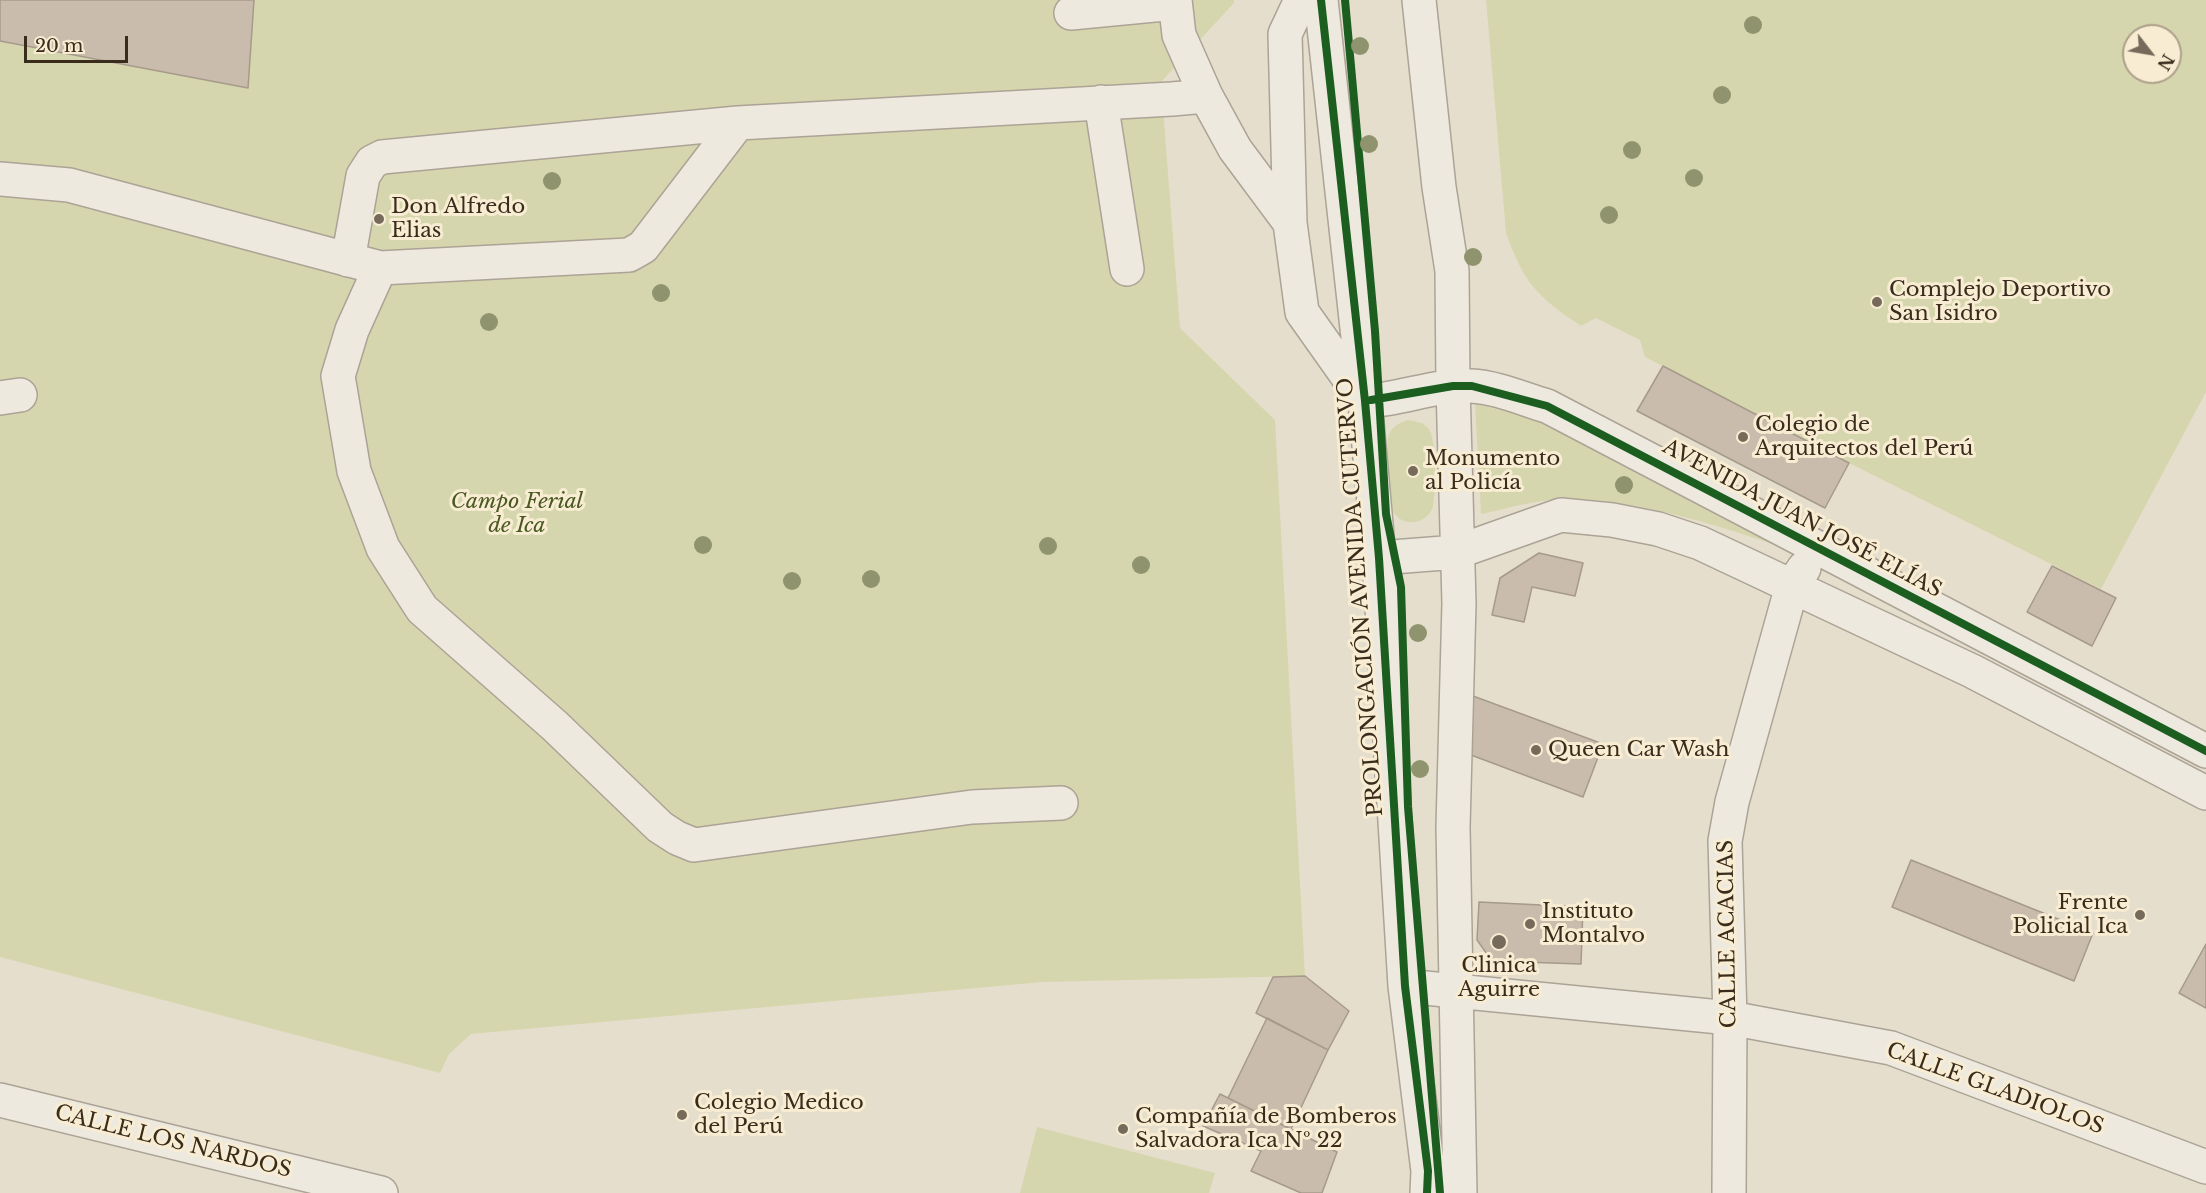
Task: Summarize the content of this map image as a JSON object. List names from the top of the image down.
{
  "streets": {
    "street": [
      "AVENIDA JUAN JOSÉ ELÍAS",
      "PROLONGACIÓN AVENIDA CUTERVO",
      "CALLE ACACIAS",
      "CALLE GLADIOLOS",
      "CALLE LOS NARDOS"
    ]
  },
  "crossings": [
    ["AVENIDA JUAN JOSÉ ELÍAS", "PROLONGACIÓN AVENIDA CUTERVO"],
    ["AVENIDA JUAN JOSÉ ELÍAS", "CALLE ACACIAS"],
    ["PROLONGACIÓN AVENIDA CUTERVO", "CALLE GLADIOLOS"],
    ["CALLE ACACIAS", "CALLE GLADIOLOS"]
  ],
  "parks": ["Campo Ferial de Ica"],
  "places": [
    "Don Alfredo Elias",
    "Complejo Deportivo San Isidro",
    "Colegio de Arquitectos del Perú",
    "Monumento al Policía",
    "Queen Car Wash",
    "Frente Policial Ica",
    "Instituto Montalvo",
    "Clinica Aguirre",
    "Colegio Medico del Perú",
    "Compañía de Bomberos Salvadora Ica Nº 22"
  ],
  "scale_bar": "20 m",
  "north": "bottom right"
}
